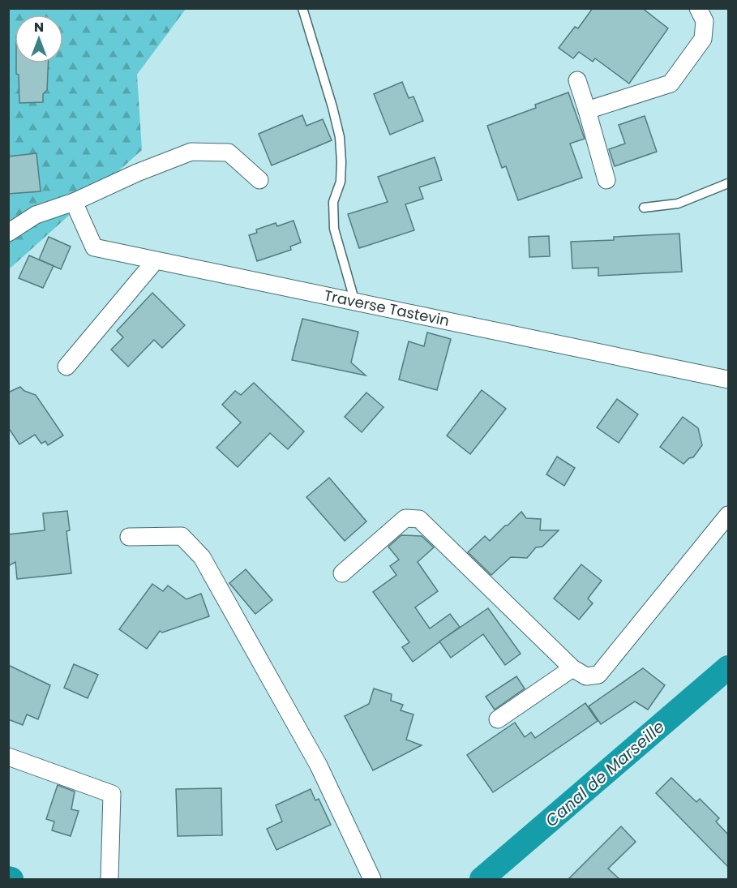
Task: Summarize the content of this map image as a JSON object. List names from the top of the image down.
{
  "streets": {
    "street": ["Traverse Tastevin"]
  },
  "water": ["Canal de Marseille"],
  "north": "top"
}
